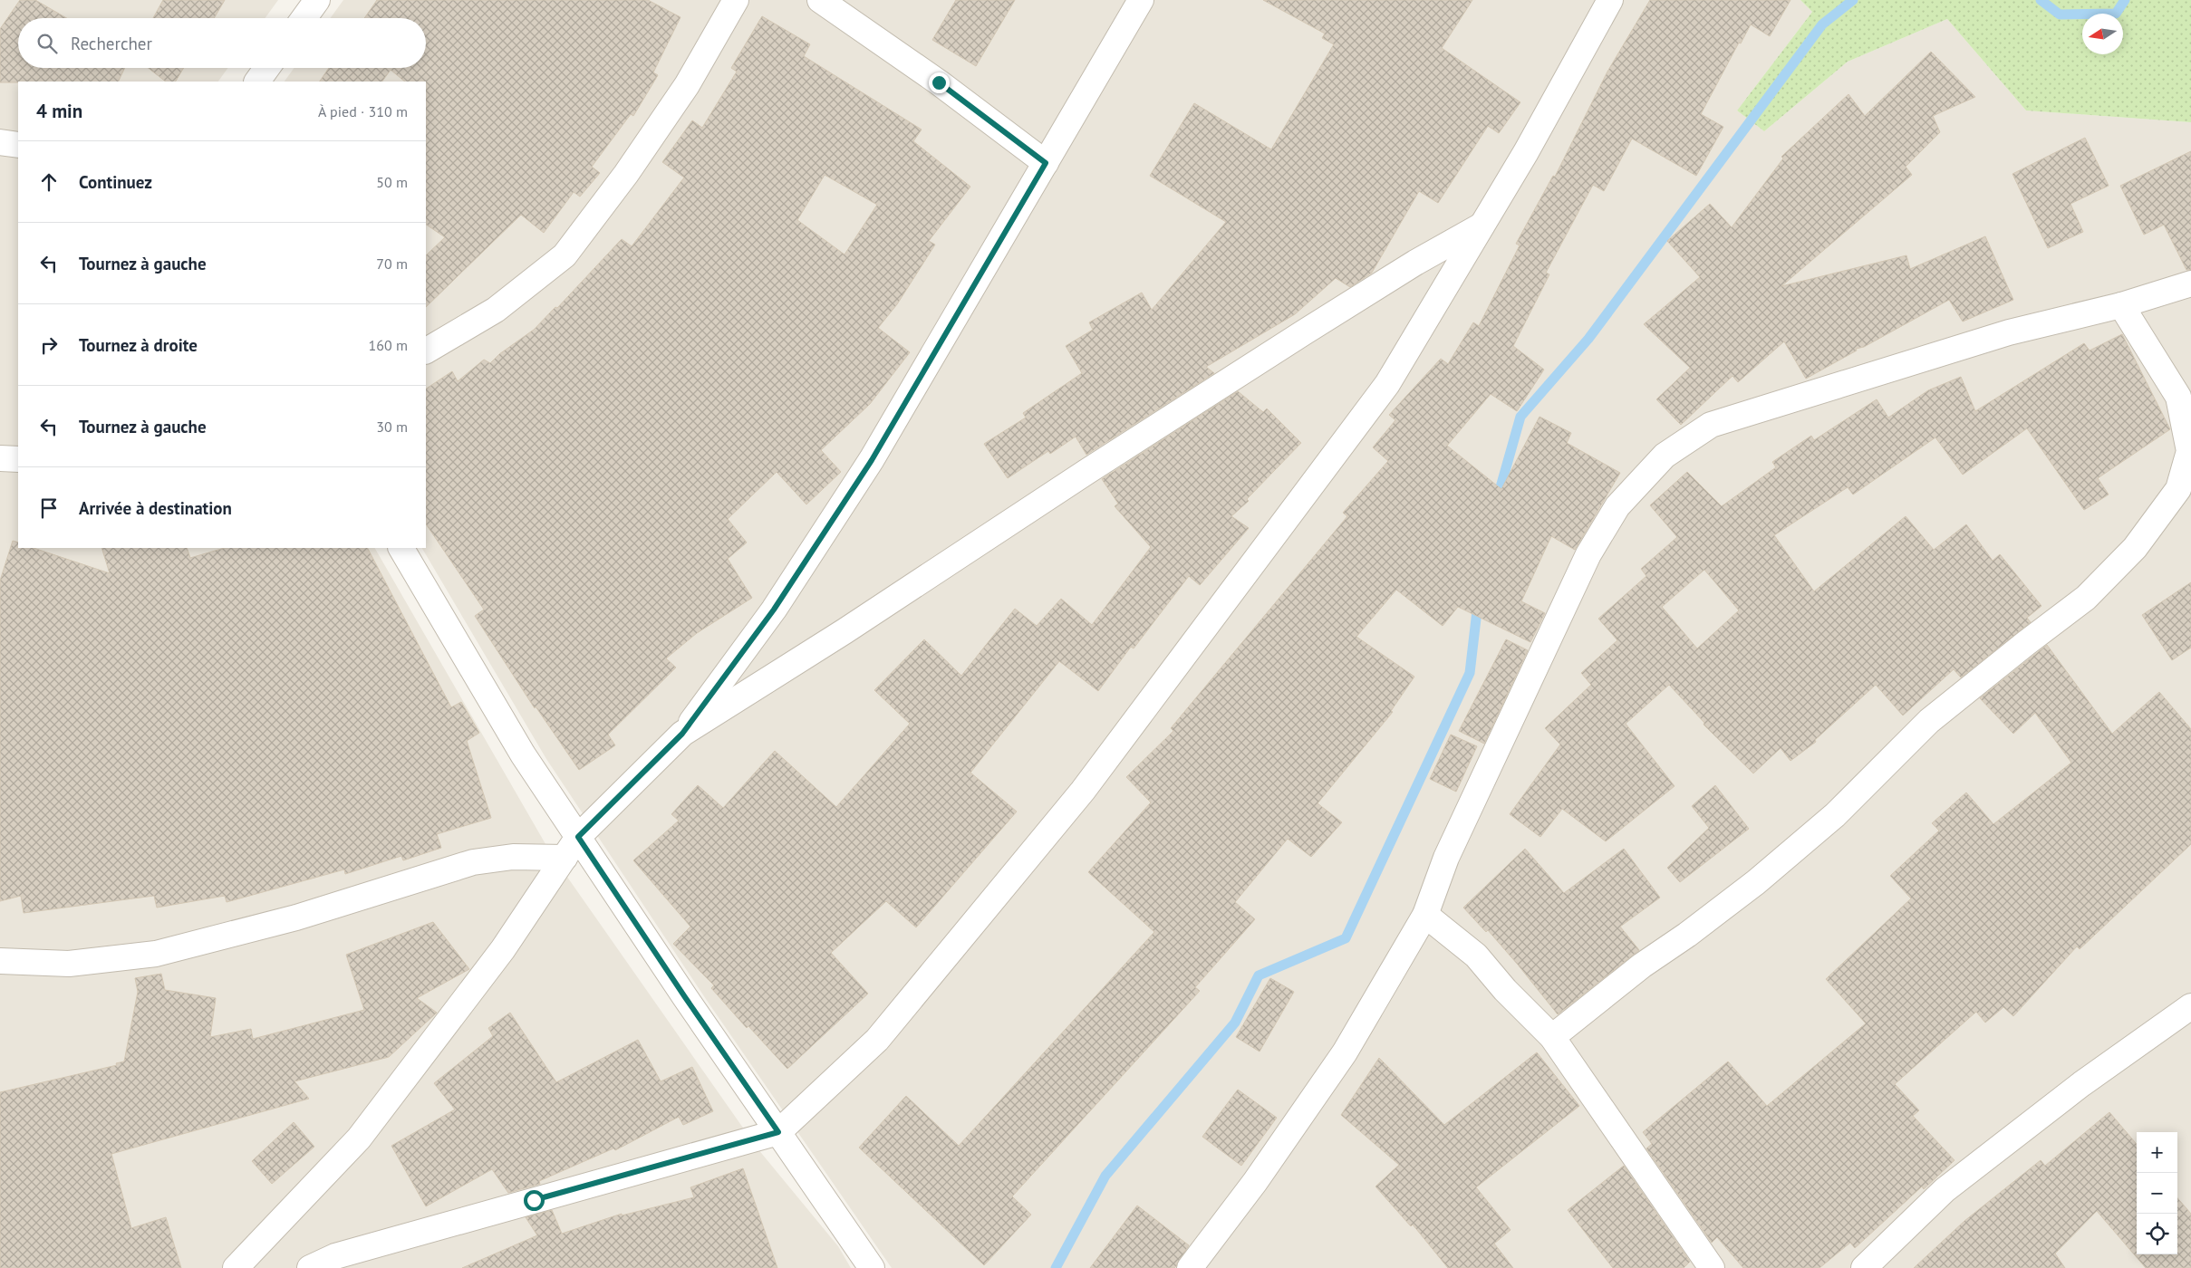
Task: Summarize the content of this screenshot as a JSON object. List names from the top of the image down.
{
  "north": "left",
  "page": {
    "search": "Rechercher",
    "heading": ["4 min", "À pied · 310 m"],
    "list": [
      ["Continuez", "50 m"],
      ["Tournez à gauche", "70 m"],
      ["Tournez à droite", "160 m"],
      ["Tournez à gauche", "30 m"],
      "Arrivée à destination"
    ],
    "map_buttons": ["+", "−"]
  }
}
